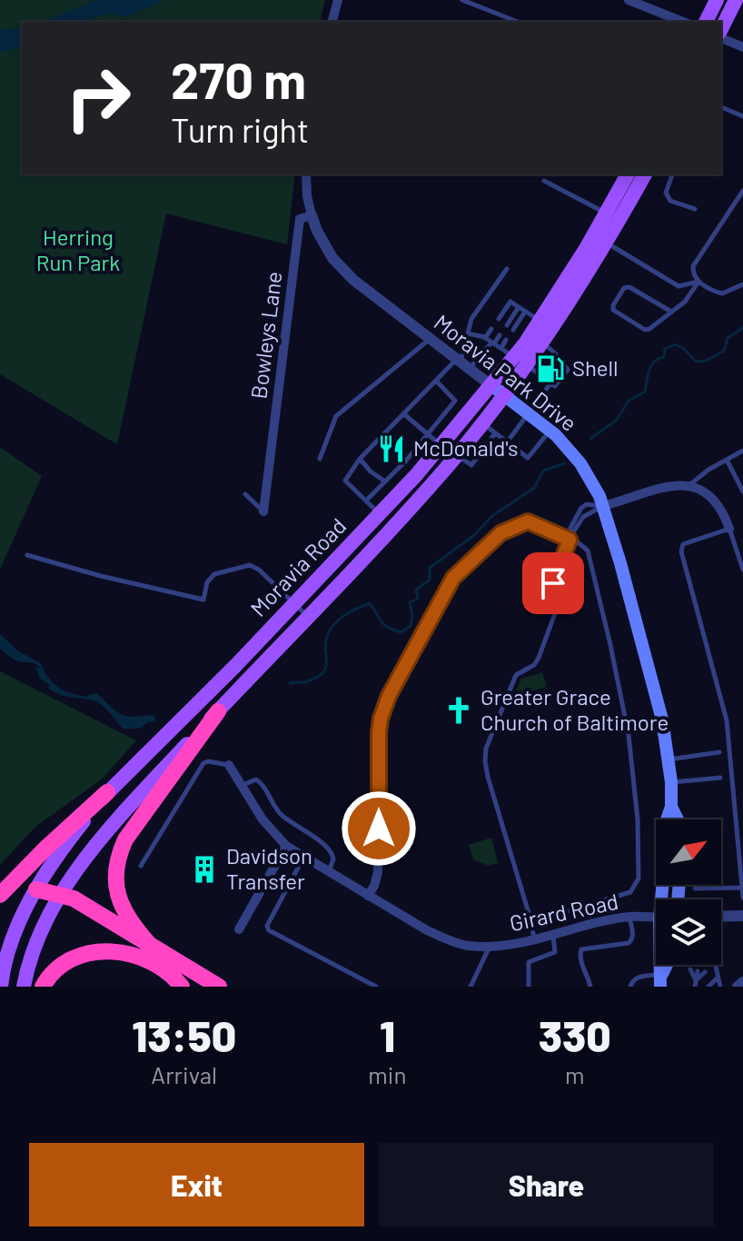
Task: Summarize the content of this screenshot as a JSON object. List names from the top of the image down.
{
  "streets": {
    "main road": ["Moravia Park Drive", "Moravia Road"],
    "street": ["Bowleys Lane", "Girard Road"]
  },
  "crossings": [
    ["Bowleys Lane", "Moravia Park Drive"],
    ["Moravia Park Drive", "Moravia Road"]
  ],
  "parks": ["Herring Run Park"],
  "places": {
    "fuel station": ["Shell"],
    "restaurant": ["McDonald's"],
    "church": ["Greater Grace Church of Baltimore"],
    "building": ["Davidson Transfer"]
  },
  "north": "top right",
  "page": {
    "turn": ["270 m", "Turn right"],
    "eta": [
      "13:50",
      "Arrival",
      "1",
      "min",
      "330",
      "m"
    ],
    "buttons": ["Exit", "Share"]
  }
}
